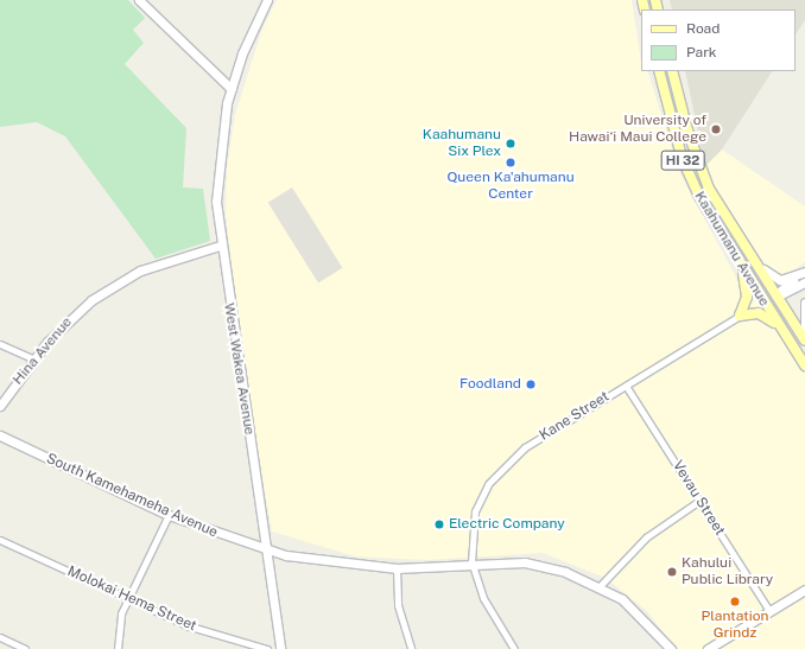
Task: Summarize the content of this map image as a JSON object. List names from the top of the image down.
{
  "streets": {
    "main road": ["HI 32", "Kaahumanu Avenue"],
    "street": [
      "Hina Avenue",
      "West Wakea Avenue",
      "Kane Street",
      "South Kamehameha Avenue",
      "Vevau Street",
      "Molokai Hema Street"
    ]
  },
  "crossings": [
    ["Hina Avenue", "West Wakea Avenue"],
    ["West Wakea Avenue", "South Kamehameha Avenue"],
    ["Kane Street", "South Kamehameha Avenue"],
    ["Kane Street", "Vevau Street"]
  ],
  "places": [
    "University of Hawai‘i Maui College",
    "Kaahumanu Six Plex",
    "Queen Ka'ahumanu Center",
    "Foodland",
    "Electric Company",
    "Kahului Public Library",
    "Plantation Grindz"
  ],
  "legend": ["Road", "Park"]
}
